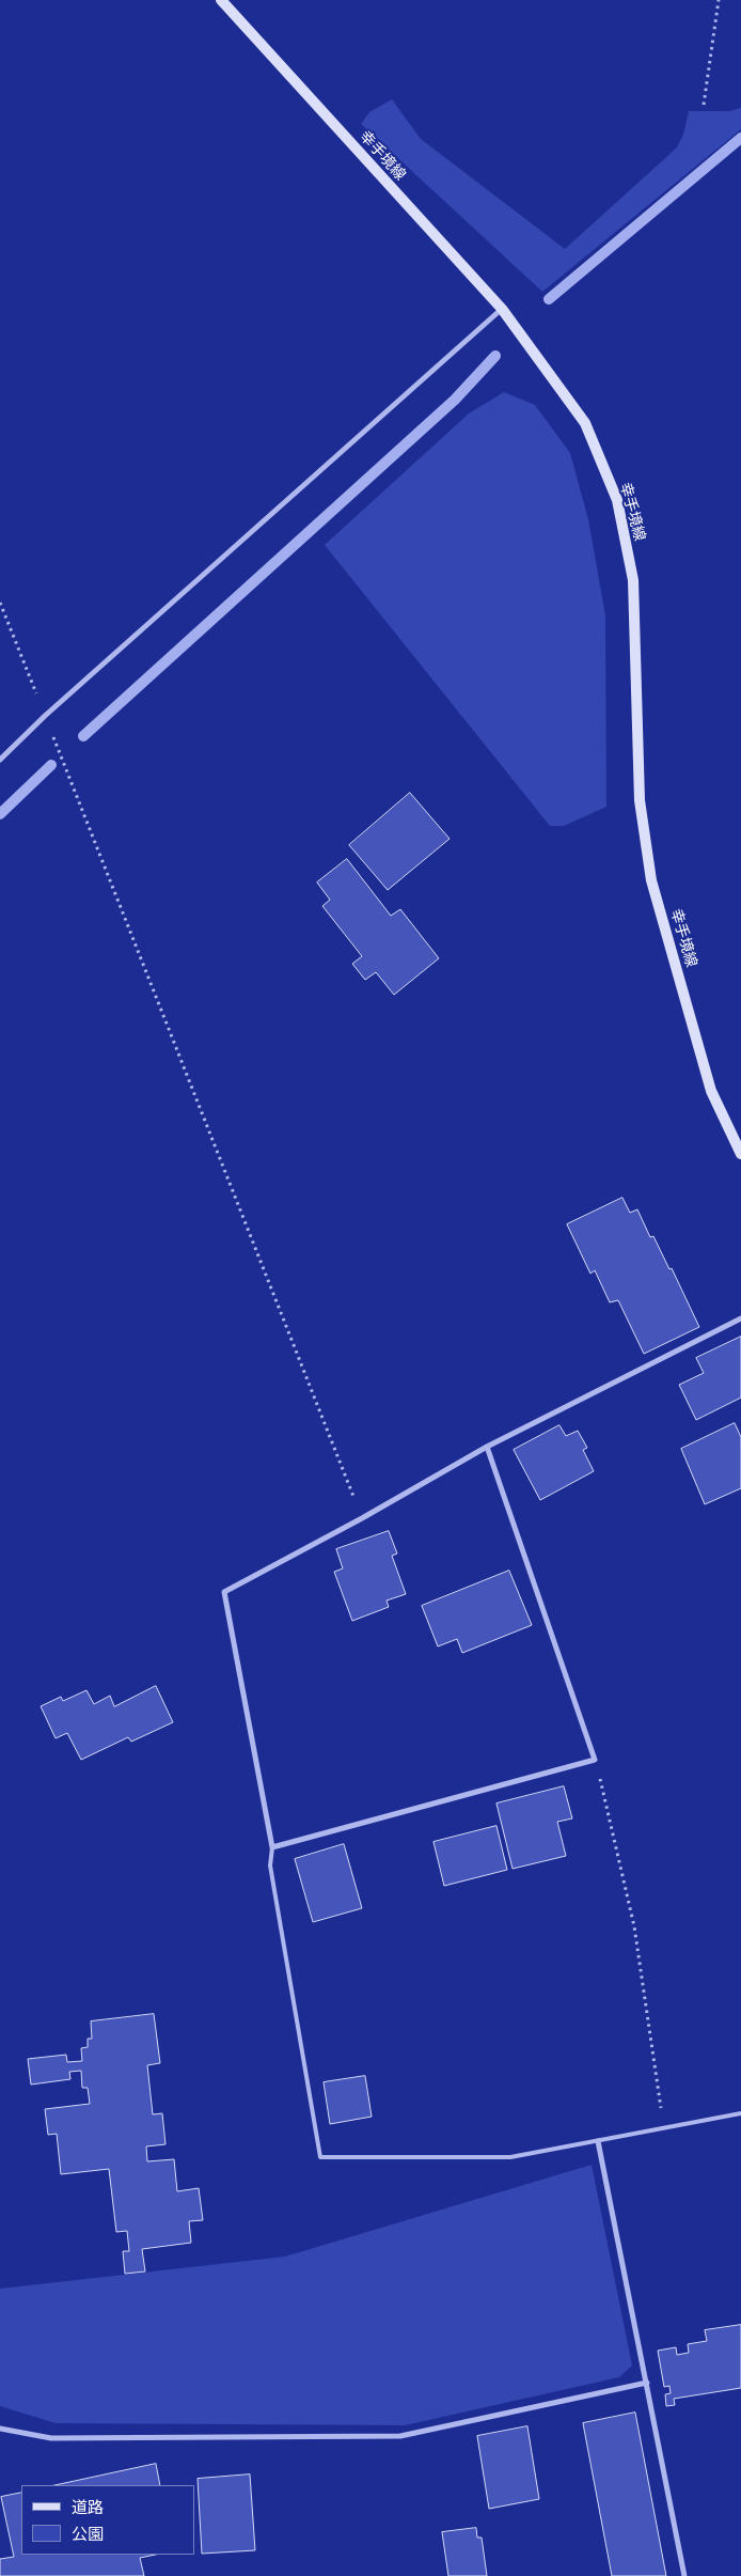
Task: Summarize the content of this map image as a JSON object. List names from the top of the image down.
{
  "streets": {
    "main road": ["幸手境線"]
  },
  "legend": ["道路", "公園"]
}
